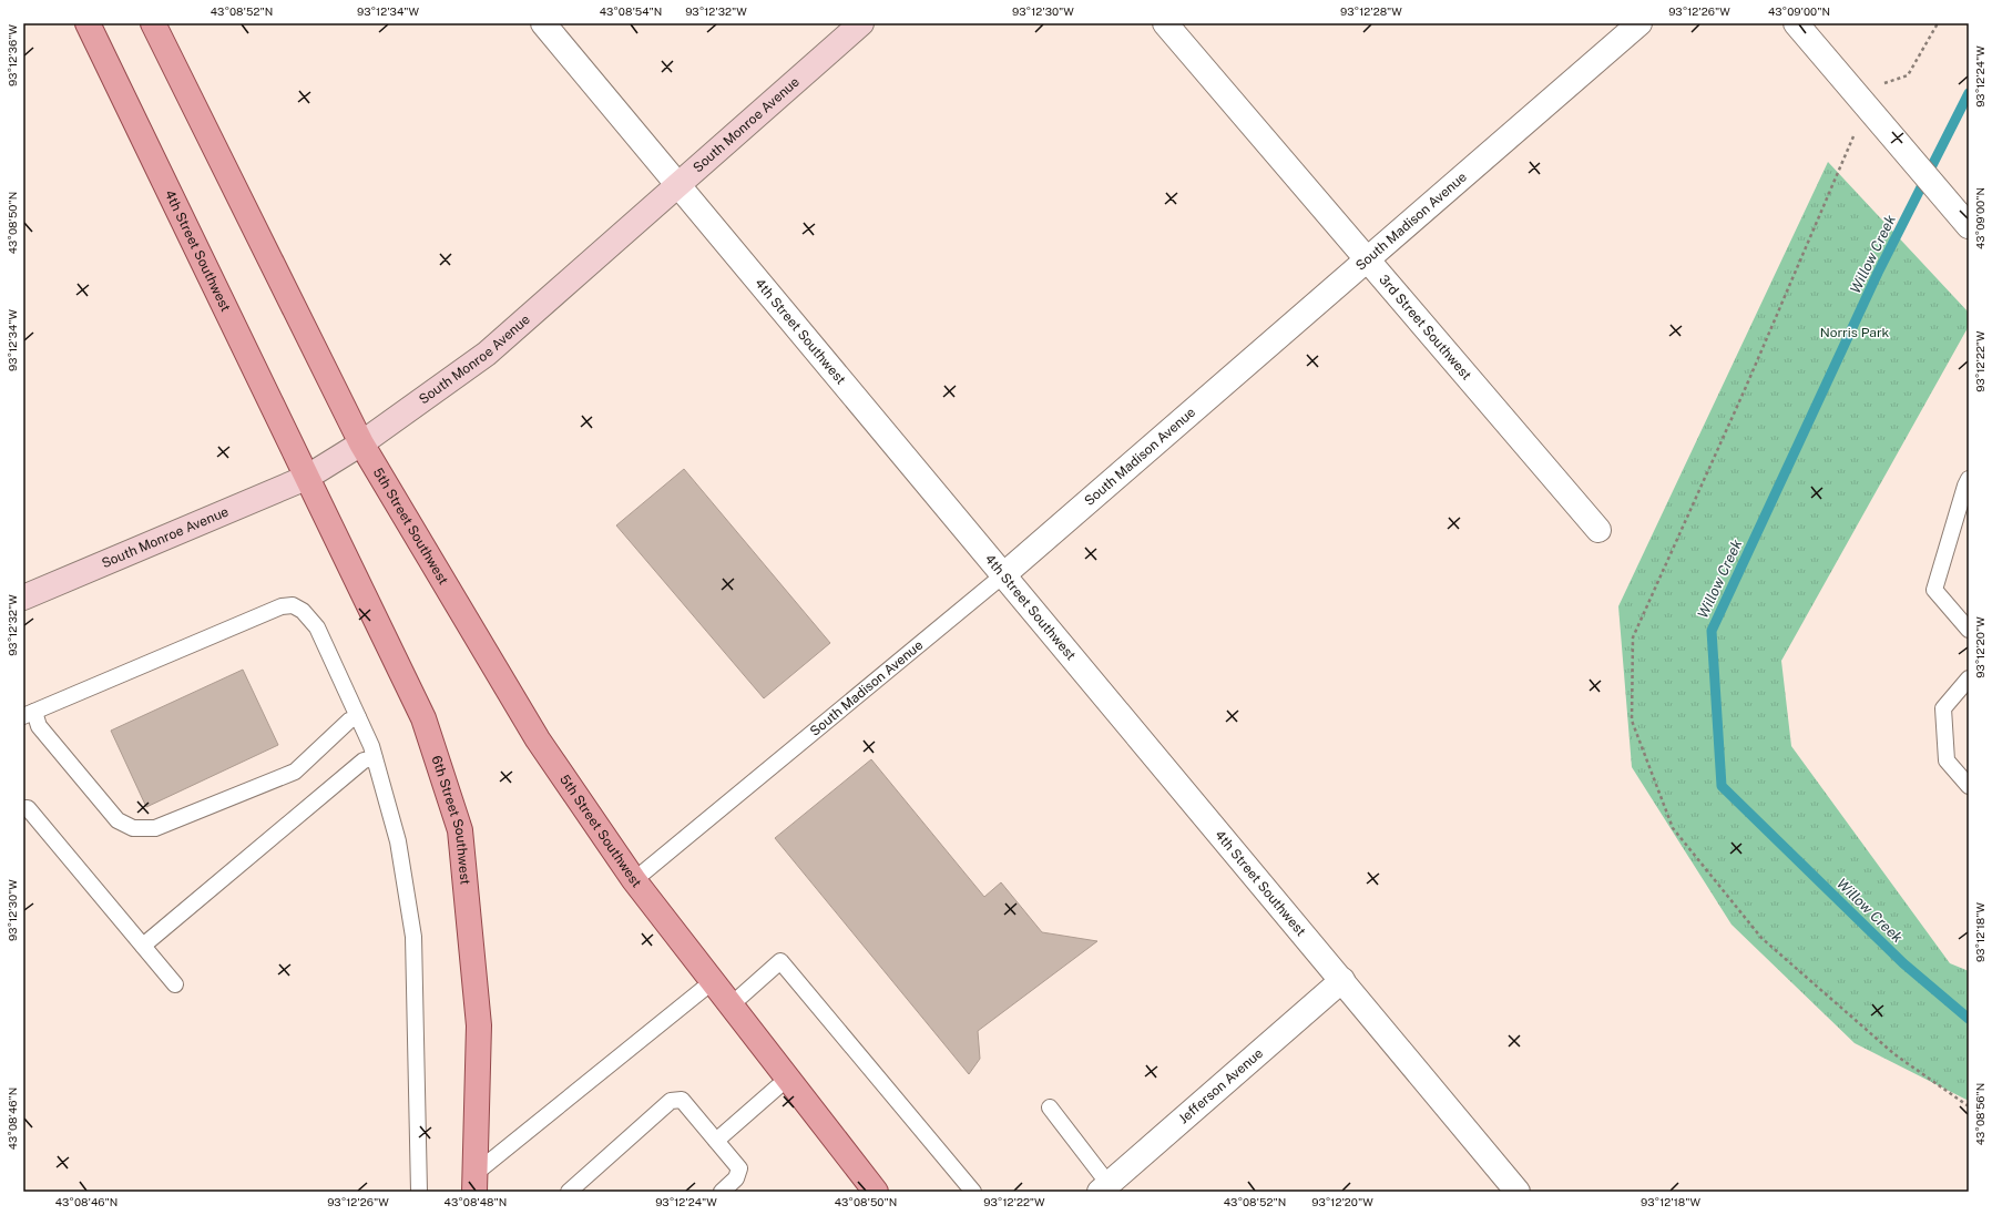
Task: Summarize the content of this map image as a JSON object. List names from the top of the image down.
{
  "streets": {
    "main road": [
      "South Monroe Avenue",
      "4th Street Southwest",
      "5th Street Southwest",
      "6th Street Southwest"
    ],
    "street": ["South Madison Avenue", "3rd Street Southwest", "Jefferson Avenue"]
  },
  "crossings": [
    ["South Monroe Avenue", "4th Street Southwest"],
    ["South Monroe Avenue", "5th Street Southwest"],
    ["South Monroe Avenue", "6th Street Southwest"],
    ["South Madison Avenue", "4th Street Southwest"],
    ["South Madison Avenue", "3rd Street Southwest"],
    ["South Madison Avenue", "5th Street Southwest"],
    ["4th Street Southwest", "6th Street Southwest"],
    ["4th Street Southwest", "Jefferson Avenue"]
  ],
  "water": ["Willow Creek"],
  "parks": ["Norris Park"],
  "coordinates": [
    "43°08'52\"N",
    "93°12'34\"W",
    "43°08'54\"N",
    "93°12'32\"W",
    "93°12'30\"W",
    "93°12'28\"W",
    "93°12'26\"W",
    "43°09'00\"N",
    "93°12'36\"W",
    "93°12'24\"W",
    "43°08'50\"N",
    "93°12'22\"W",
    "93°12'20\"W",
    "93°12'18\"W",
    "43°08'56\"N",
    "43°08'46\"N",
    "43°08'48\"N"
  ]
}
